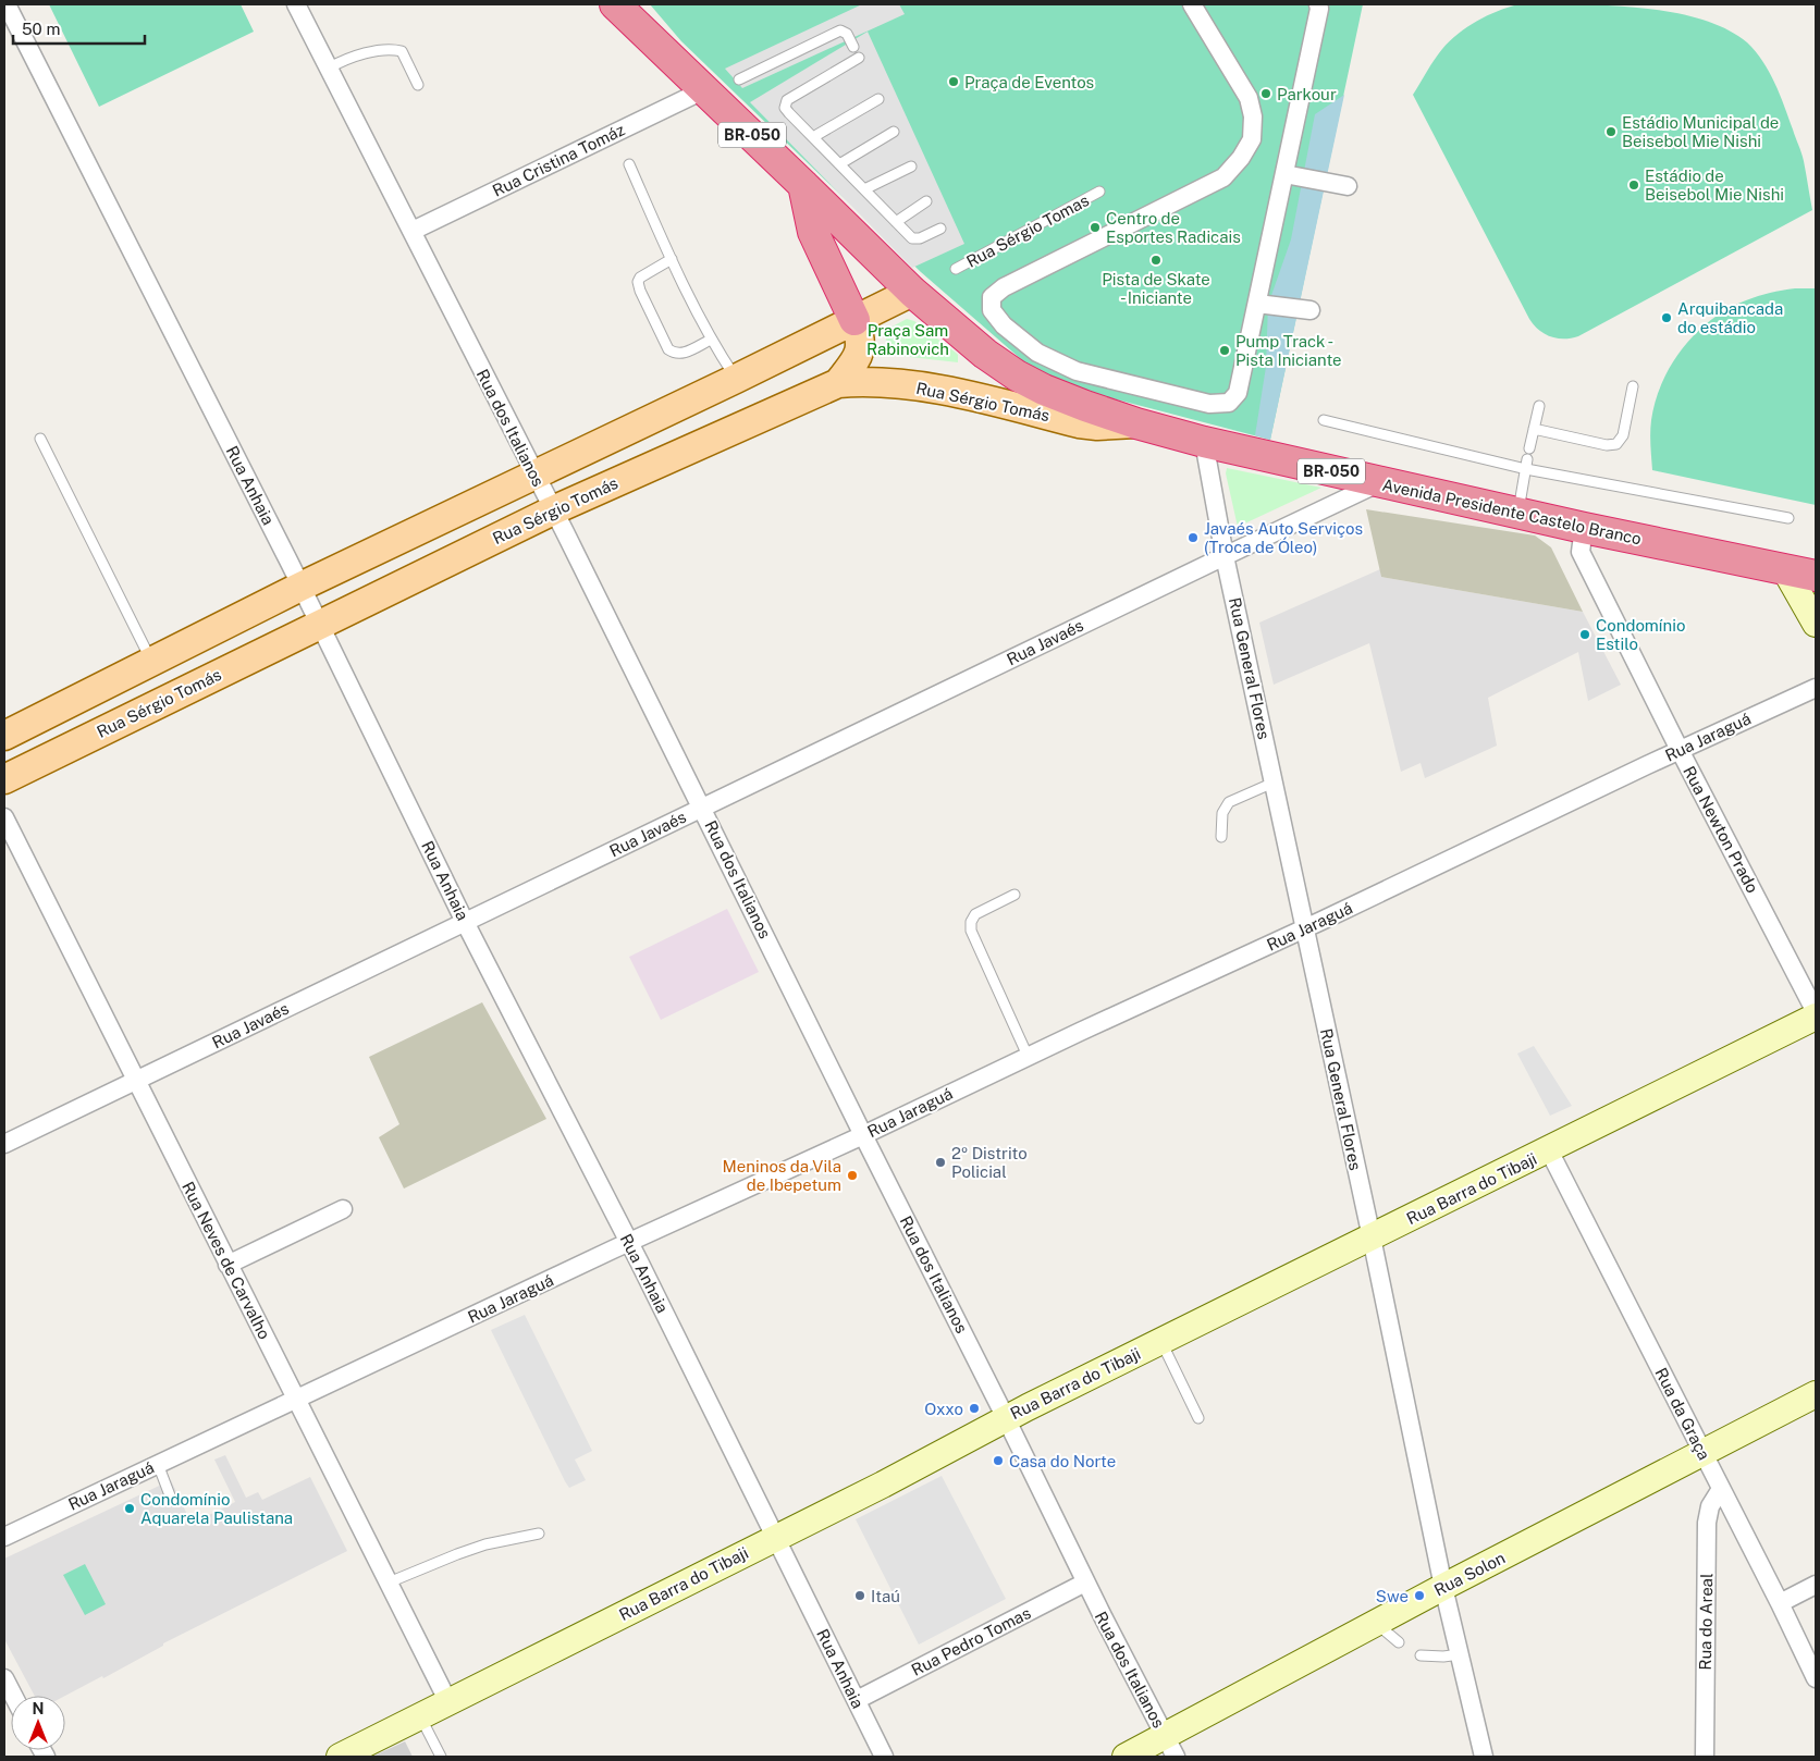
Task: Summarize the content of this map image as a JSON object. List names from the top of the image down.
{
  "streets": {
    "highway": ["BR-050", "Avenida Presidente Castelo Branco"],
    "main road": ["Rua Sérgio Tomás"],
    "street": [
      "Rua Cristina Tomáz",
      "Rua dos Italianos",
      "Rua Anhaia",
      "Rua Javaés",
      "Rua General Flores",
      "Rua Jaraguá",
      "Rua Newton Prado",
      "Rua Barra do Tibaji",
      "Rua Neves de Carvalho",
      "Rua da Graça",
      "Rua Solon",
      "Rua do Areal",
      "Rua Pedro Tomas"
    ],
    "lane": ["Rua Sérgio Tomas"]
  },
  "crossings": [
    ["Rua Cristina Tomáz", "Rua dos Italianos"],
    ["Rua Cristina Tomáz", "Avenida Presidente Castelo Branco"],
    ["Rua Sérgio Tomás", "Rua dos Italianos"],
    ["Rua Sérgio Tomás", "Rua Anhaia"],
    ["Rua Sérgio Tomás", "Avenida Presidente Castelo Branco"],
    ["Rua dos Italianos", "Rua Javaés"],
    ["Rua dos Italianos", "Rua Jaraguá"],
    ["Rua dos Italianos", "Rua Barra do Tibaji"],
    ["Rua dos Italianos", "Rua Solon"],
    ["Rua dos Italianos", "Rua Pedro Tomas"],
    ["Rua Anhaia", "Rua Javaés"],
    ["Rua Anhaia", "Rua Jaraguá"],
    ["Rua Anhaia", "Rua Barra do Tibaji"],
    ["Rua Anhaia", "Rua Pedro Tomas"],
    ["Avenida Presidente Castelo Branco", "Rua Javaés"],
    ["Avenida Presidente Castelo Branco", "Rua General Flores"],
    ["Avenida Presidente Castelo Branco", "Rua Newton Prado"],
    ["Rua Javaés", "Rua General Flores"],
    ["Rua Javaés", "Rua Neves de Carvalho"],
    ["Rua General Flores", "Rua Jaraguá"],
    ["Rua General Flores", "Rua Barra do Tibaji"],
    ["Rua General Flores", "Rua Solon"],
    ["Rua Jaraguá", "Rua Newton Prado"],
    ["Rua Jaraguá", "Rua Neves de Carvalho"],
    ["Rua Barra do Tibaji", "Rua Neves de Carvalho"],
    ["Rua Barra do Tibaji", "Rua da Graça"],
    ["Rua da Graça", "Rua Solon"],
    ["Rua da Graça", "Rua do Areal"]
  ],
  "parks": ["Praça Sam Rabinovich"],
  "places": [
    "Praça de Eventos",
    "Parkour",
    "Estádio Municipal de Beisebol Mie Nishi",
    "Estádio de Beisebol Mie Nishi",
    "Centro de Esportes Radicais",
    "Pista de Skate - Iniciante",
    "Arquibancada do estádio",
    "Pump Track - Pista Iniciante",
    "Javaés Auto Serviços (Troca de Óleo)",
    "Condomínio Estilo",
    "2º Distrito Policial",
    "Meninos da Vila de Ibepetum",
    "Oxxo",
    "Casa do Norte",
    "Condomínio Aquarela Paulistana",
    "Itaú",
    "Swe"
  ],
  "scale_bar": "50 m",
  "north": "top"
}
